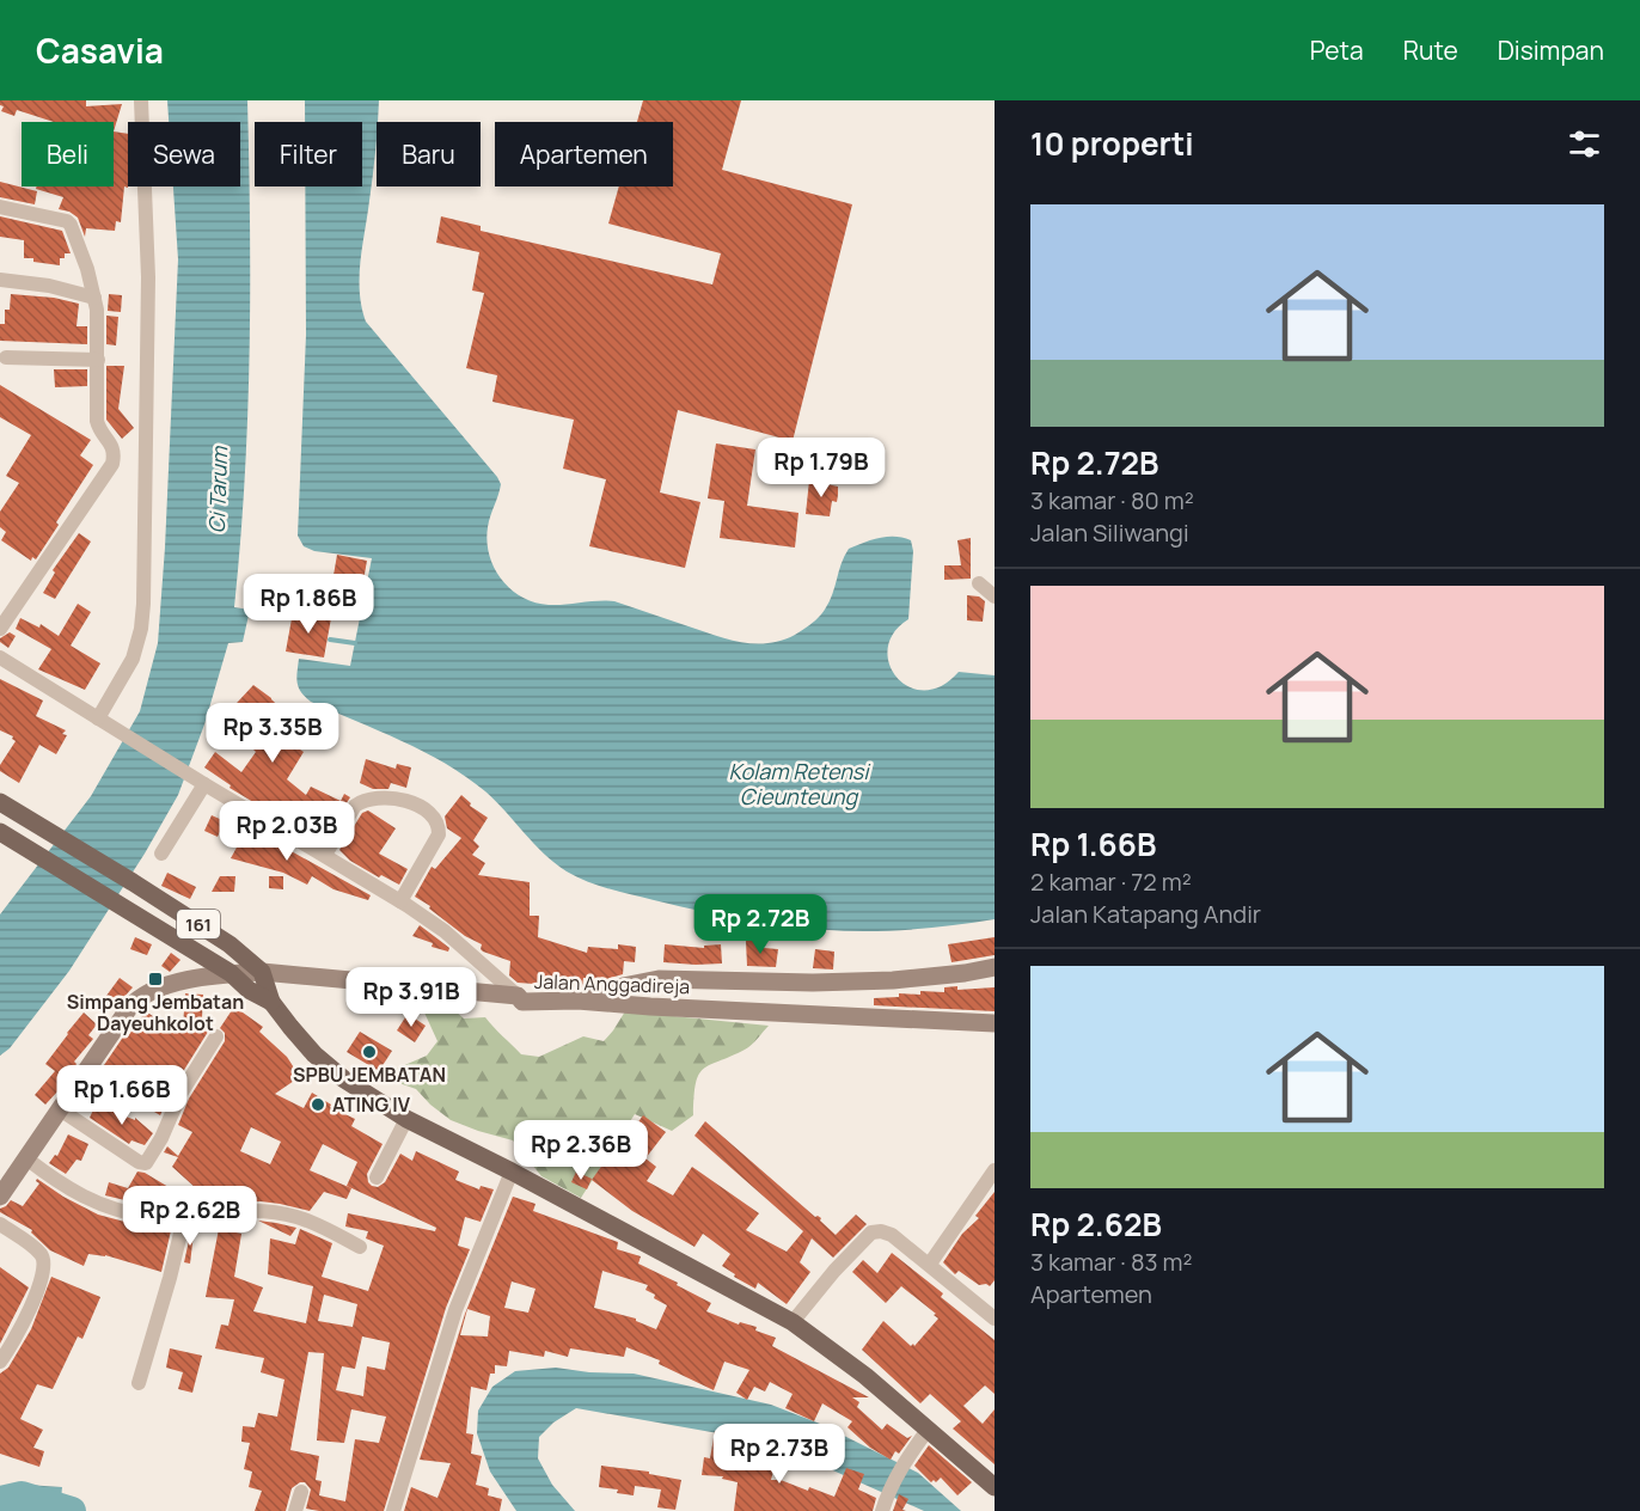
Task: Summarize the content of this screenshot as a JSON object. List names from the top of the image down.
{
  "streets": {
    "main road": ["161", "Jalan Anggadireja"]
  },
  "crossings": [
    ["161", "Jalan Anggadireja"]
  ],
  "water": ["Ci Tarum", "Kolam Retensi Cieunteung"],
  "places": {
    "transit": ["Simpang Jembatan Dayeuhkolot"],
    "other": ["SPBU JEMBATAN", "ATING IV"]
  },
  "page": {
    "header": "Casavia",
    "nav": ["Peta", "Rute", "Disimpan"],
    "heading": "10 properti",
    "chip": [
      "Beli",
      "Sewa",
      "Filter",
      "Baru",
      "Apartemen"
    ],
    "list": [
      {
        "name": "Rp 2.72B",
        "note": "3 kamar · 80 m² · Jalan Siliwangi"
      },
      {
        "name": "Rp 1.66B",
        "note": "2 kamar · 72 m² · Jalan Katapang Andir"
      },
      {
        "name": "Rp 2.62B",
        "note": "3 kamar · 83 m² · Apartemen"
      }
    ],
    "price": [
      "Rp 1.79B",
      "Rp 1.86B",
      "Rp 3.35B",
      "Rp 2.03B",
      "Rp 2.72B",
      "Rp 3.91B",
      "Rp 1.66B",
      "Rp 2.36B",
      "Rp 2.62B",
      "Rp 2.73B"
    ]
  }
}
